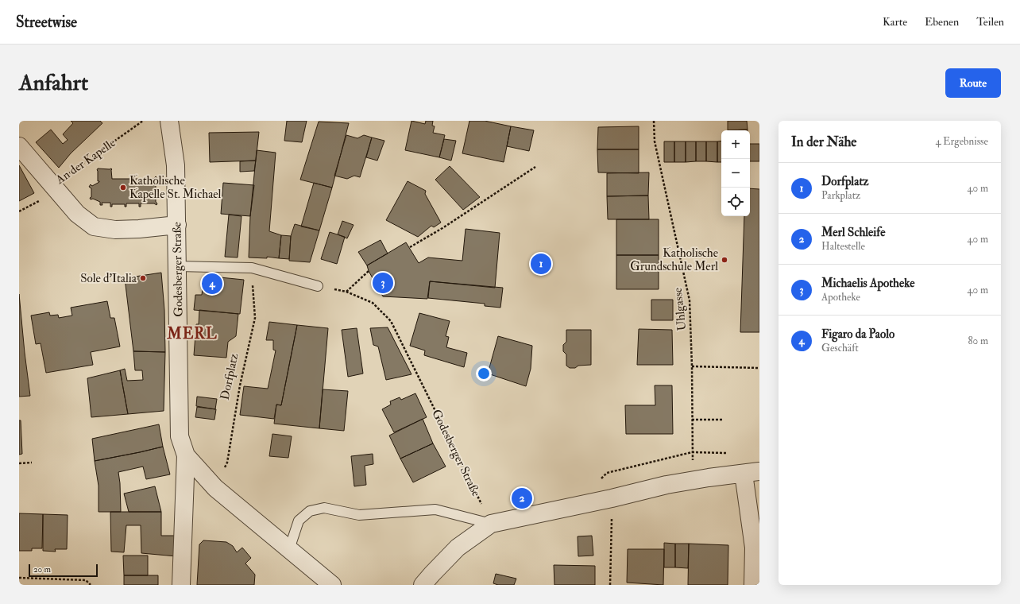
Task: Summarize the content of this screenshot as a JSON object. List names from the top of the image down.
{
  "streets": {
    "street": ["An der Kapelle", "Godesberger Straße"],
    "path": ["Uhlgasse", "Dorfplatz"]
  },
  "crossings": [
    ["An der Kapelle", "Godesberger Straße"],
    ["Godesberger Straße", "Dorfplatz"]
  ],
  "districts": ["MERL"],
  "places": ["Katholische Kapelle St. Michael", "Katholische Grundschule Merl", "Sole d'Italia"],
  "scale_bar": "20 m",
  "page": {
    "header": "Streetwise",
    "nav": ["Karte", "Ebenen", "Teilen"],
    "buttons": "Route",
    "title": "Anfahrt",
    "heading": ["In der Nähe", "4 Ergebnisse"],
    "map_buttons": ["+", "−"],
    "list": [
      {
        "mark": "1",
        "name": "Dorfplatz",
        "note": "Parkplatz",
        "value": "40 m"
      },
      {
        "mark": "2",
        "name": "Merl Schleife",
        "note": "Haltestelle",
        "value": "40 m"
      },
      {
        "mark": "3",
        "name": "Michaelis Apotheke",
        "note": "Apotheke",
        "value": "40 m"
      },
      {
        "mark": "4",
        "name": "Figaro da Paolo",
        "note": "Geschäft",
        "value": "80 m"
      }
    ],
    "pins": [
      "1",
      "3",
      "4",
      "2"
    ],
    "scale": "20 m"
  }
}
